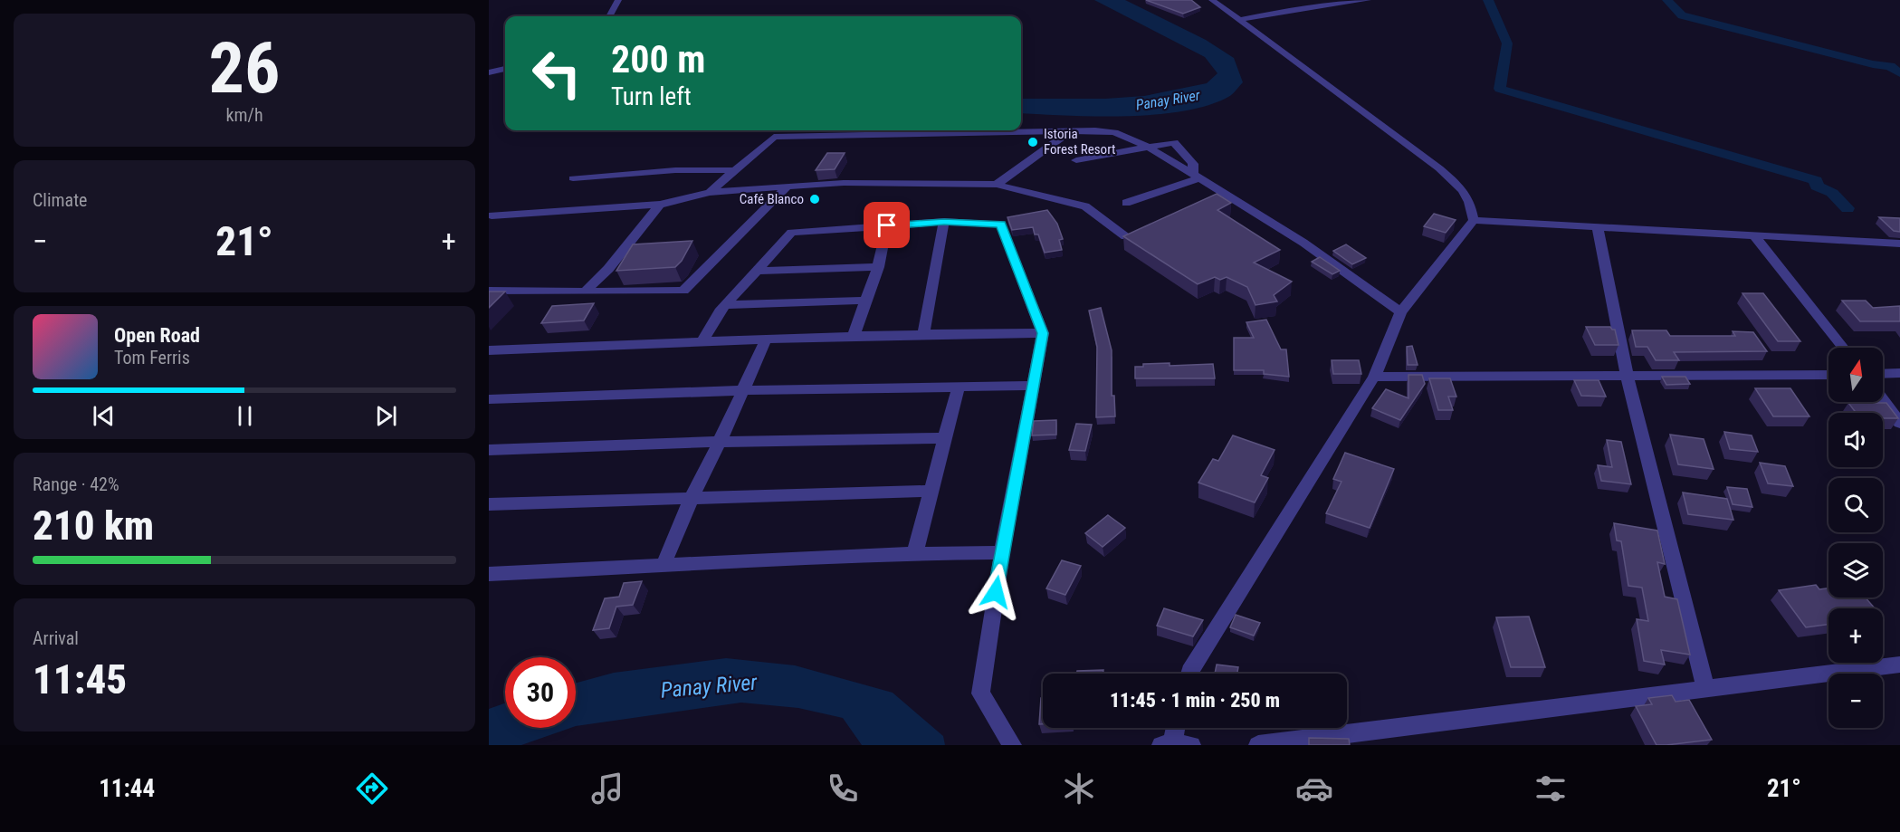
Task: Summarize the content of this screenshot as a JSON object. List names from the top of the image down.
{
  "water": ["Panay River"],
  "places": ["Istoria Forest Resort", "Café Blanco"],
  "north": "top",
  "page": {
    "tile": [
      ["26", "km/h"],
      "Climate",
      ["Range · 42%", "210 km"],
      ["Arrival", "11:45"]
    ],
    "turn": ["200 m", "Turn left"],
    "heat": ["−", "21°", "+"],
    "song": ["Open Road", "Tom Ferris"],
    "map_buttons": ["+", "−"],
    "limit": "30",
    "trip": "11:45 · 1 min · 250 m",
    "tabs": ["11:44", "21°"]
  }
}
